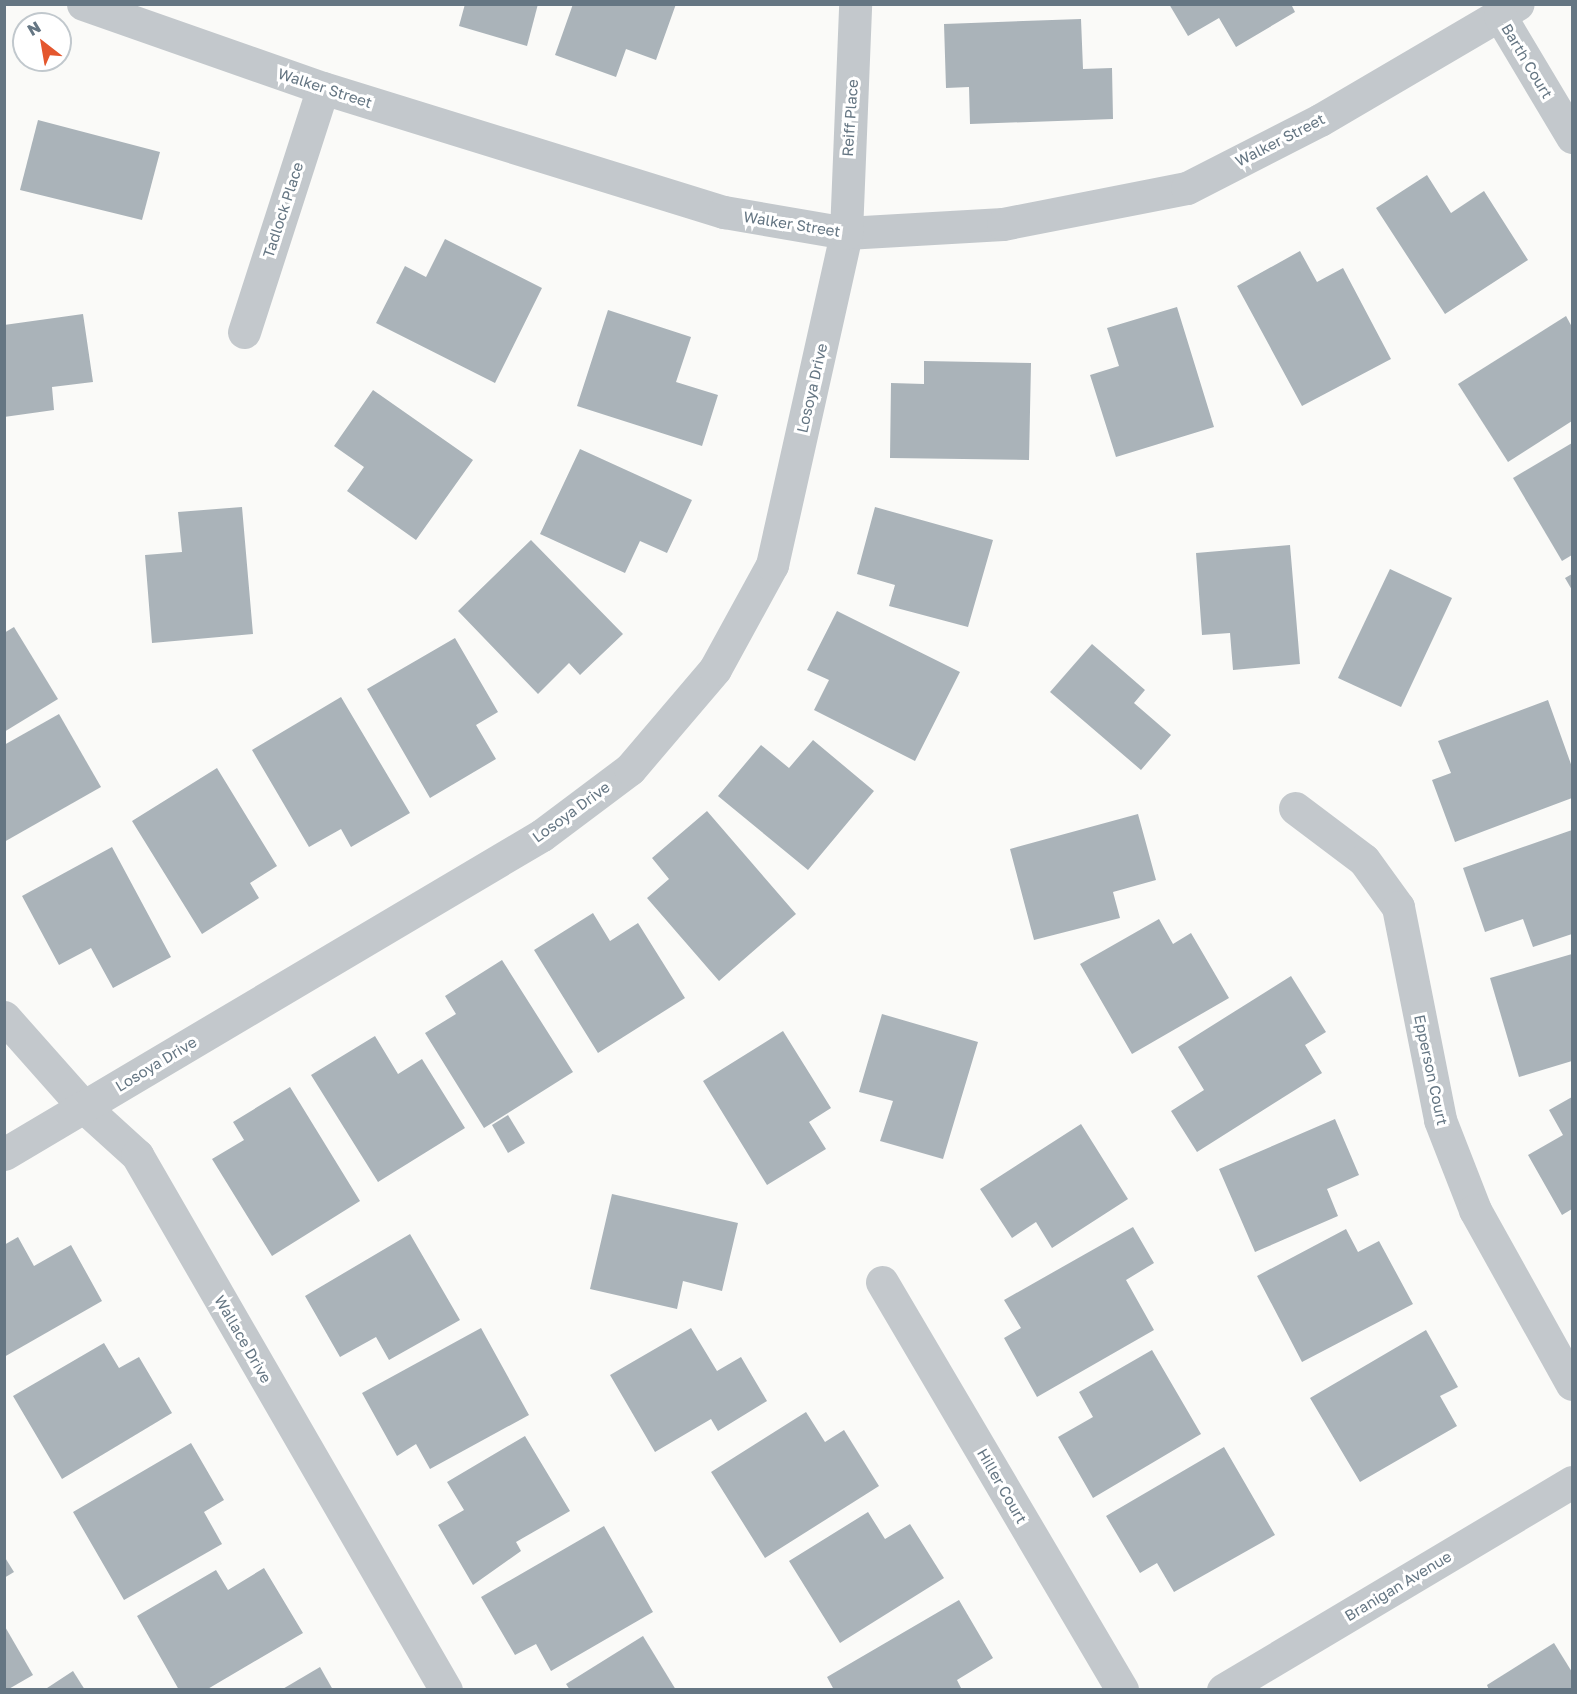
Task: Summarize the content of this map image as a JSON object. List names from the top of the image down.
{
  "streets": {
    "street": [
      "Barth Court",
      "Walker Street",
      "Reiff Place",
      "Tadlock Place",
      "Losoya Drive",
      "Epperson Court",
      "Wallace Drive",
      "Hiller Court",
      "Branigan Avenue"
    ]
  },
  "crossings": [
    ["Barth Court", "Walker Street"],
    ["Walker Street", "Reiff Place"],
    ["Walker Street", "Tadlock Place"],
    ["Walker Street", "Losoya Drive"],
    ["Reiff Place", "Losoya Drive"],
    ["Losoya Drive", "Wallace Drive"]
  ],
  "north": "top left"
}
